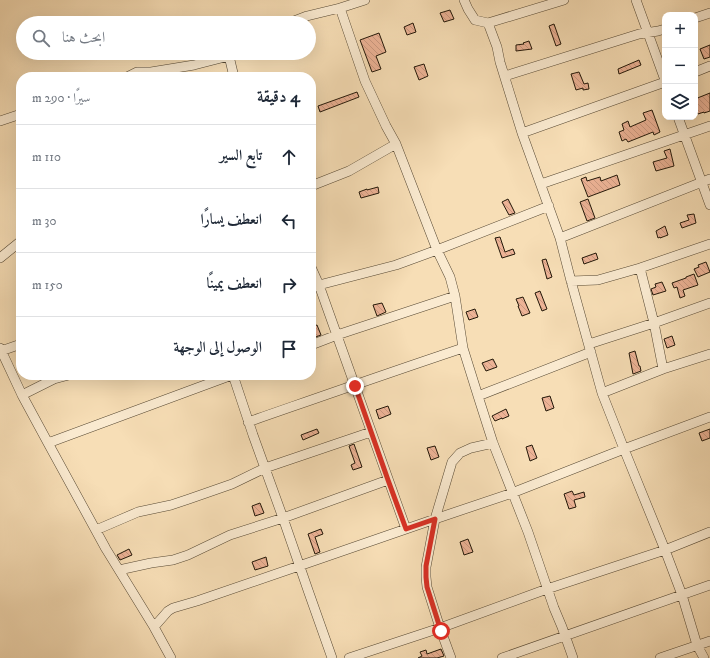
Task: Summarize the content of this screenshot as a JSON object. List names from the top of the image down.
{
  "page": {
    "map_buttons": ["+", "−"],
    "search": "ابحث هنا",
    "heading": ["4 دقيقة", "سيرًا · 290 m"],
    "list": [
      ["تابع السير", "110 m"],
      ["انعطف يسارًا", "30 m"],
      ["انعطف يمينًا", "150 m"],
      "الوصول إلى الوجهة"
    ]
  }
}
